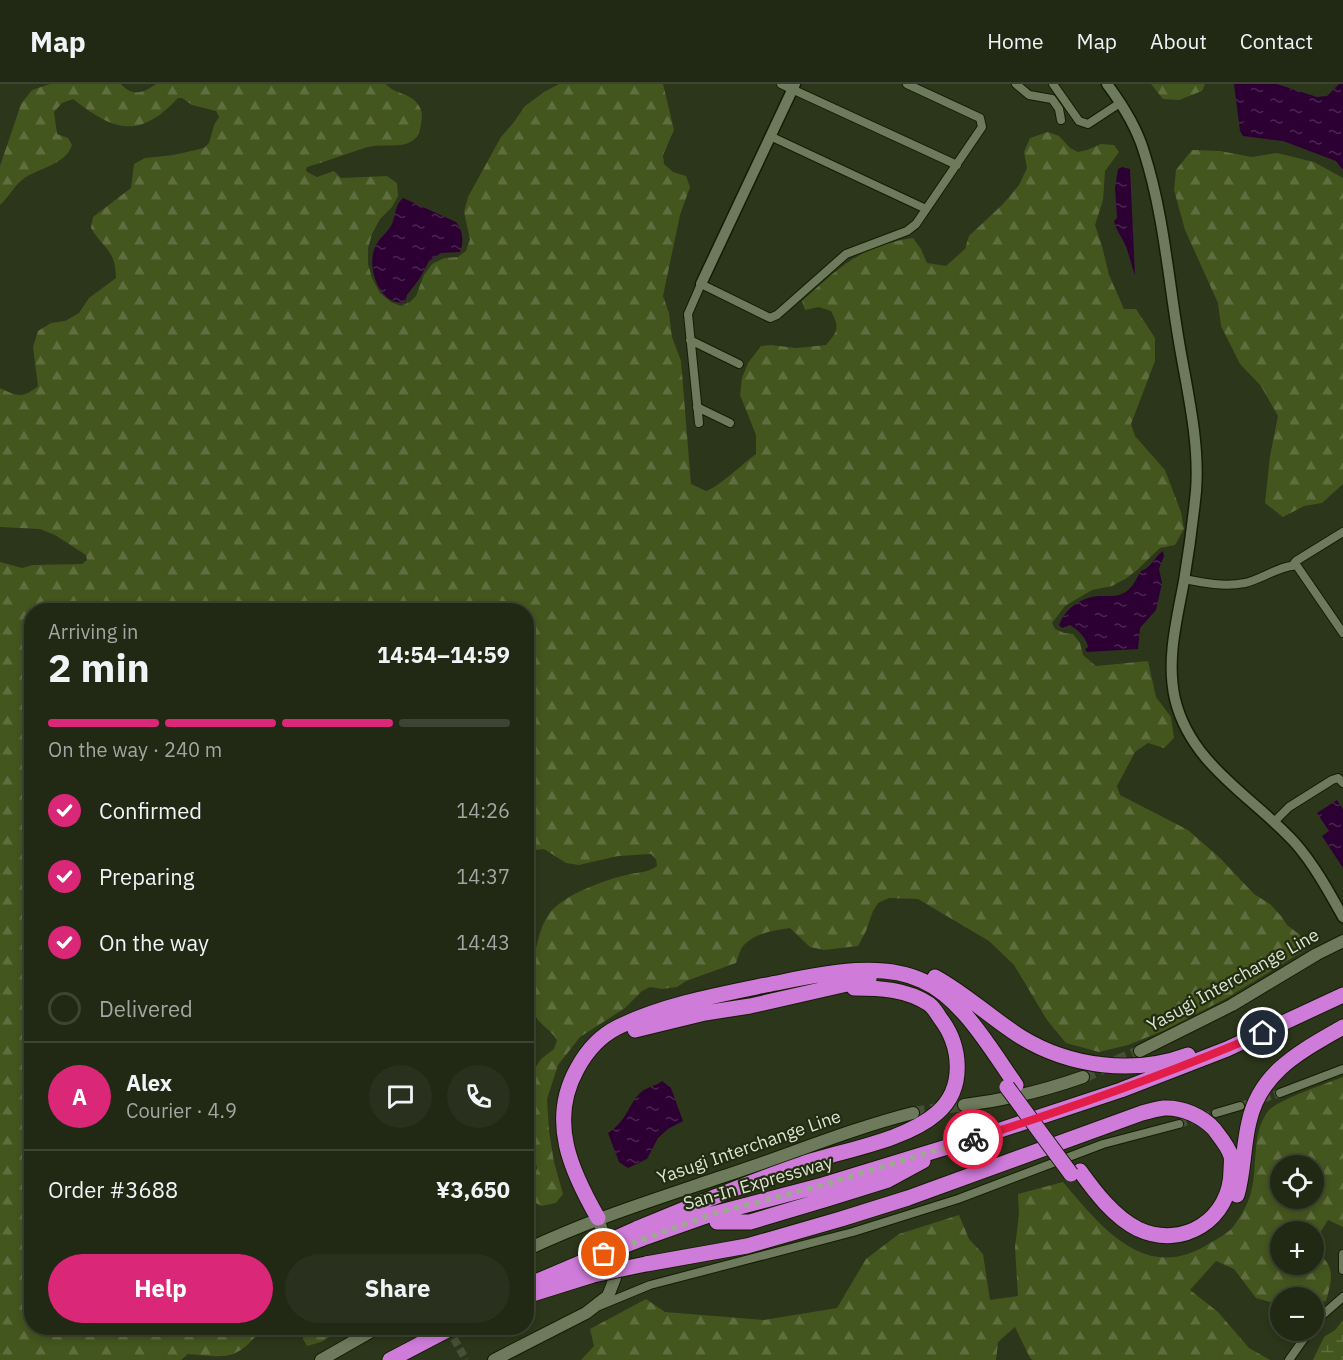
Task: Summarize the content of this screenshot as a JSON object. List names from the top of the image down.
{
  "streets": {
    "highway": ["San-In Expressway"],
    "main road": ["Yasugi Interchange Line"]
  },
  "page": {
    "header": "Map",
    "nav": [
      "Home",
      "Map",
      "About",
      "Contact"
    ],
    "heading": ["2 min", "Arriving in", "14:54–14:59"],
    "panel": [
      "Alex",
      "Courier · 4.9",
      "Order #3688",
      "¥3,650"
    ],
    "bar": "On the way · 240 m",
    "list": [
      ["Confirmed", "14:26"],
      ["Preparing", "14:37"],
      ["On the way", "14:43"],
      "Delivered"
    ],
    "round": "A",
    "map_buttons": ["+", "−"],
    "buttons": ["Help", "Share"]
  }
}
